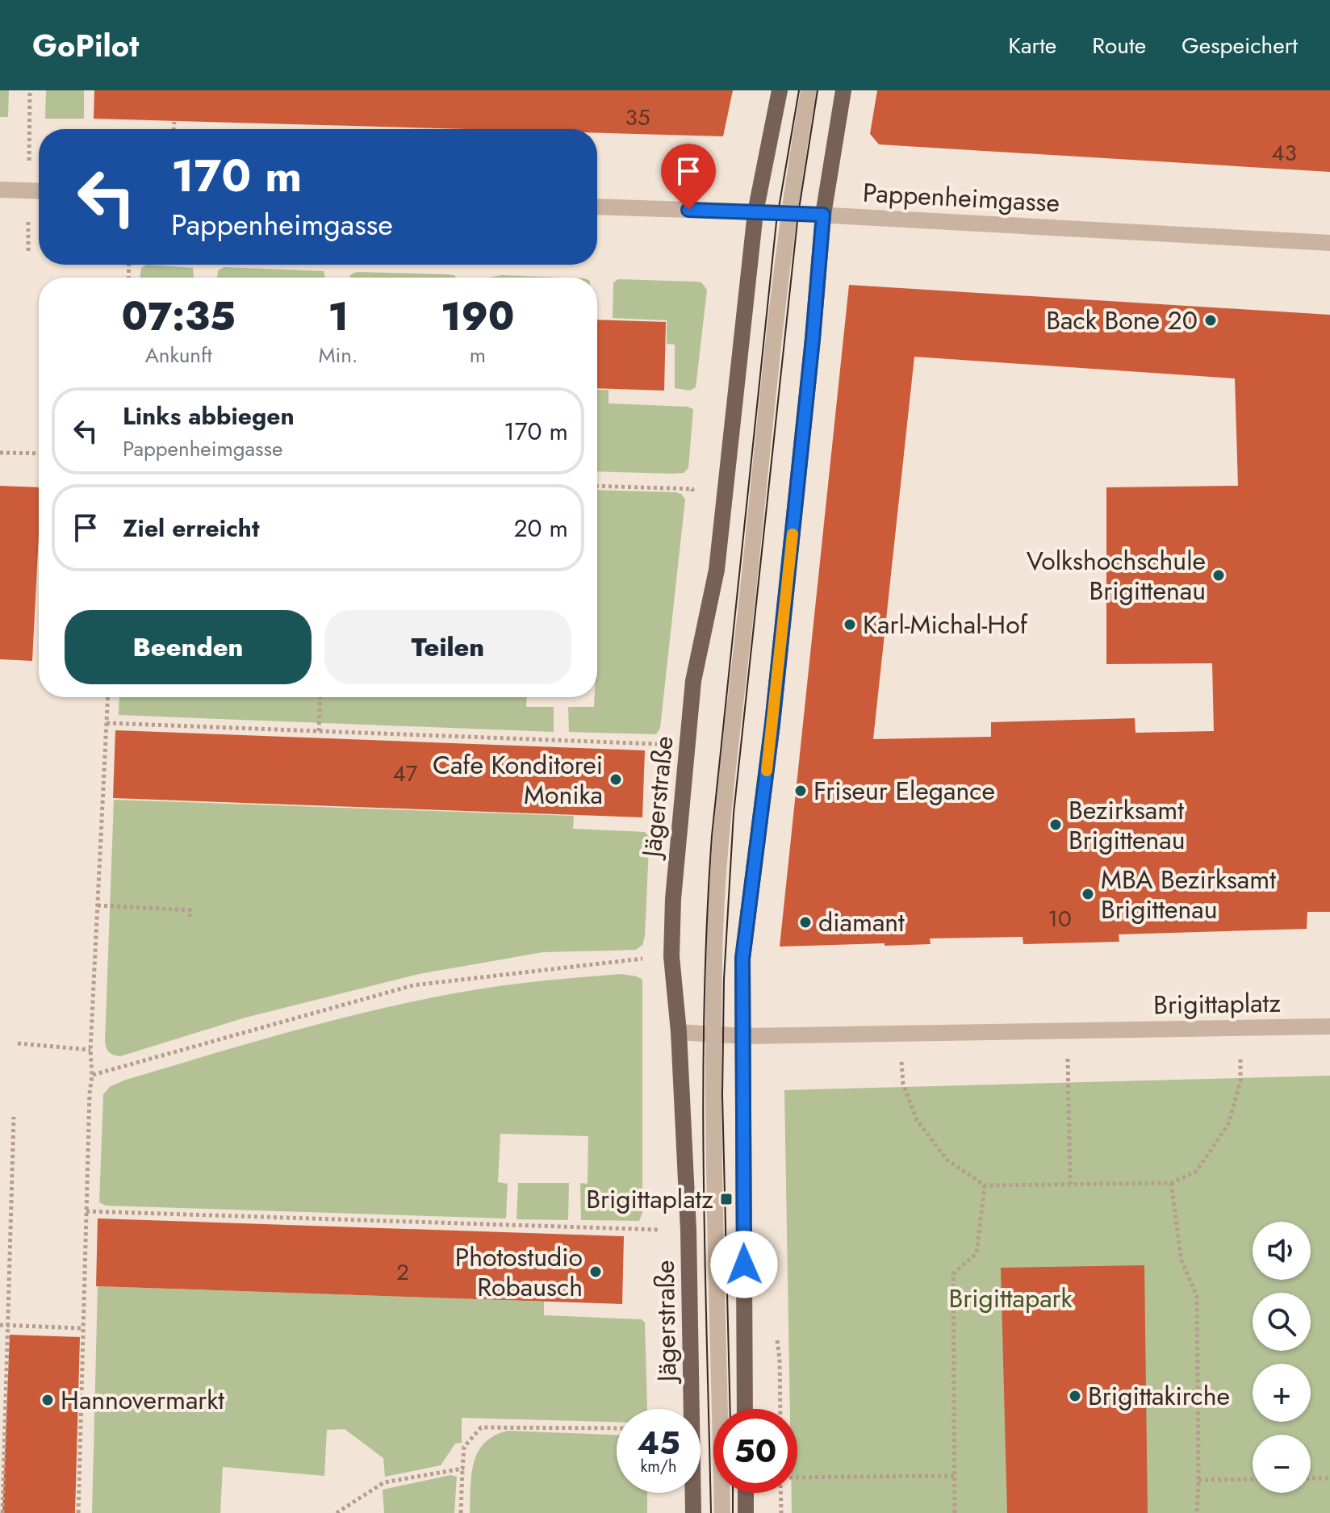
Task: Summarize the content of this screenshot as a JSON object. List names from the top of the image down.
{
  "streets": {
    "main road": ["Jägerstraße"],
    "street": ["Pappenheimgasse", "Brigittaplatz"]
  },
  "crossings": [
    ["Pappenheimgasse", "Jägerstraße"],
    ["Jägerstraße", "Brigittaplatz"]
  ],
  "parks": ["Brigittapark"],
  "places": {
    "other": [
      "Back Bone 20",
      "Volkshochschule Brigittenau",
      "Karl-Michal-Hof",
      "Cafe Konditorei Monika",
      "Friseur Elegance",
      "Bezirksamt Brigittenau",
      "MBA Bezirksamt Brigittenau",
      "diamant",
      "Photostudio Robausch",
      "Brigittakirche",
      "Hannovermarkt"
    ],
    "transit": ["Brigittaplatz"]
  },
  "house_numbers": [
    "35",
    "43",
    "47",
    "10",
    "2"
  ],
  "page": {
    "header": "GoPilot",
    "nav": ["Karte", "Route", "Gespeichert"],
    "turn": ["170 m", "Pappenheimgasse"],
    "eta": [
      "07:35",
      "Ankunft",
      "1",
      "Min.",
      "190",
      "m"
    ],
    "list": [
      {
        "name": "Links abbiegen",
        "note": "Pappenheimgasse",
        "value": "170 m"
      },
      {
        "name": "Ziel erreicht",
        "value": "20 m"
      }
    ],
    "buttons": ["Beenden", "Teilen"],
    "map_buttons": ["+", "−"],
    "speed": "45 km/h",
    "limit": "50"
  }
}
